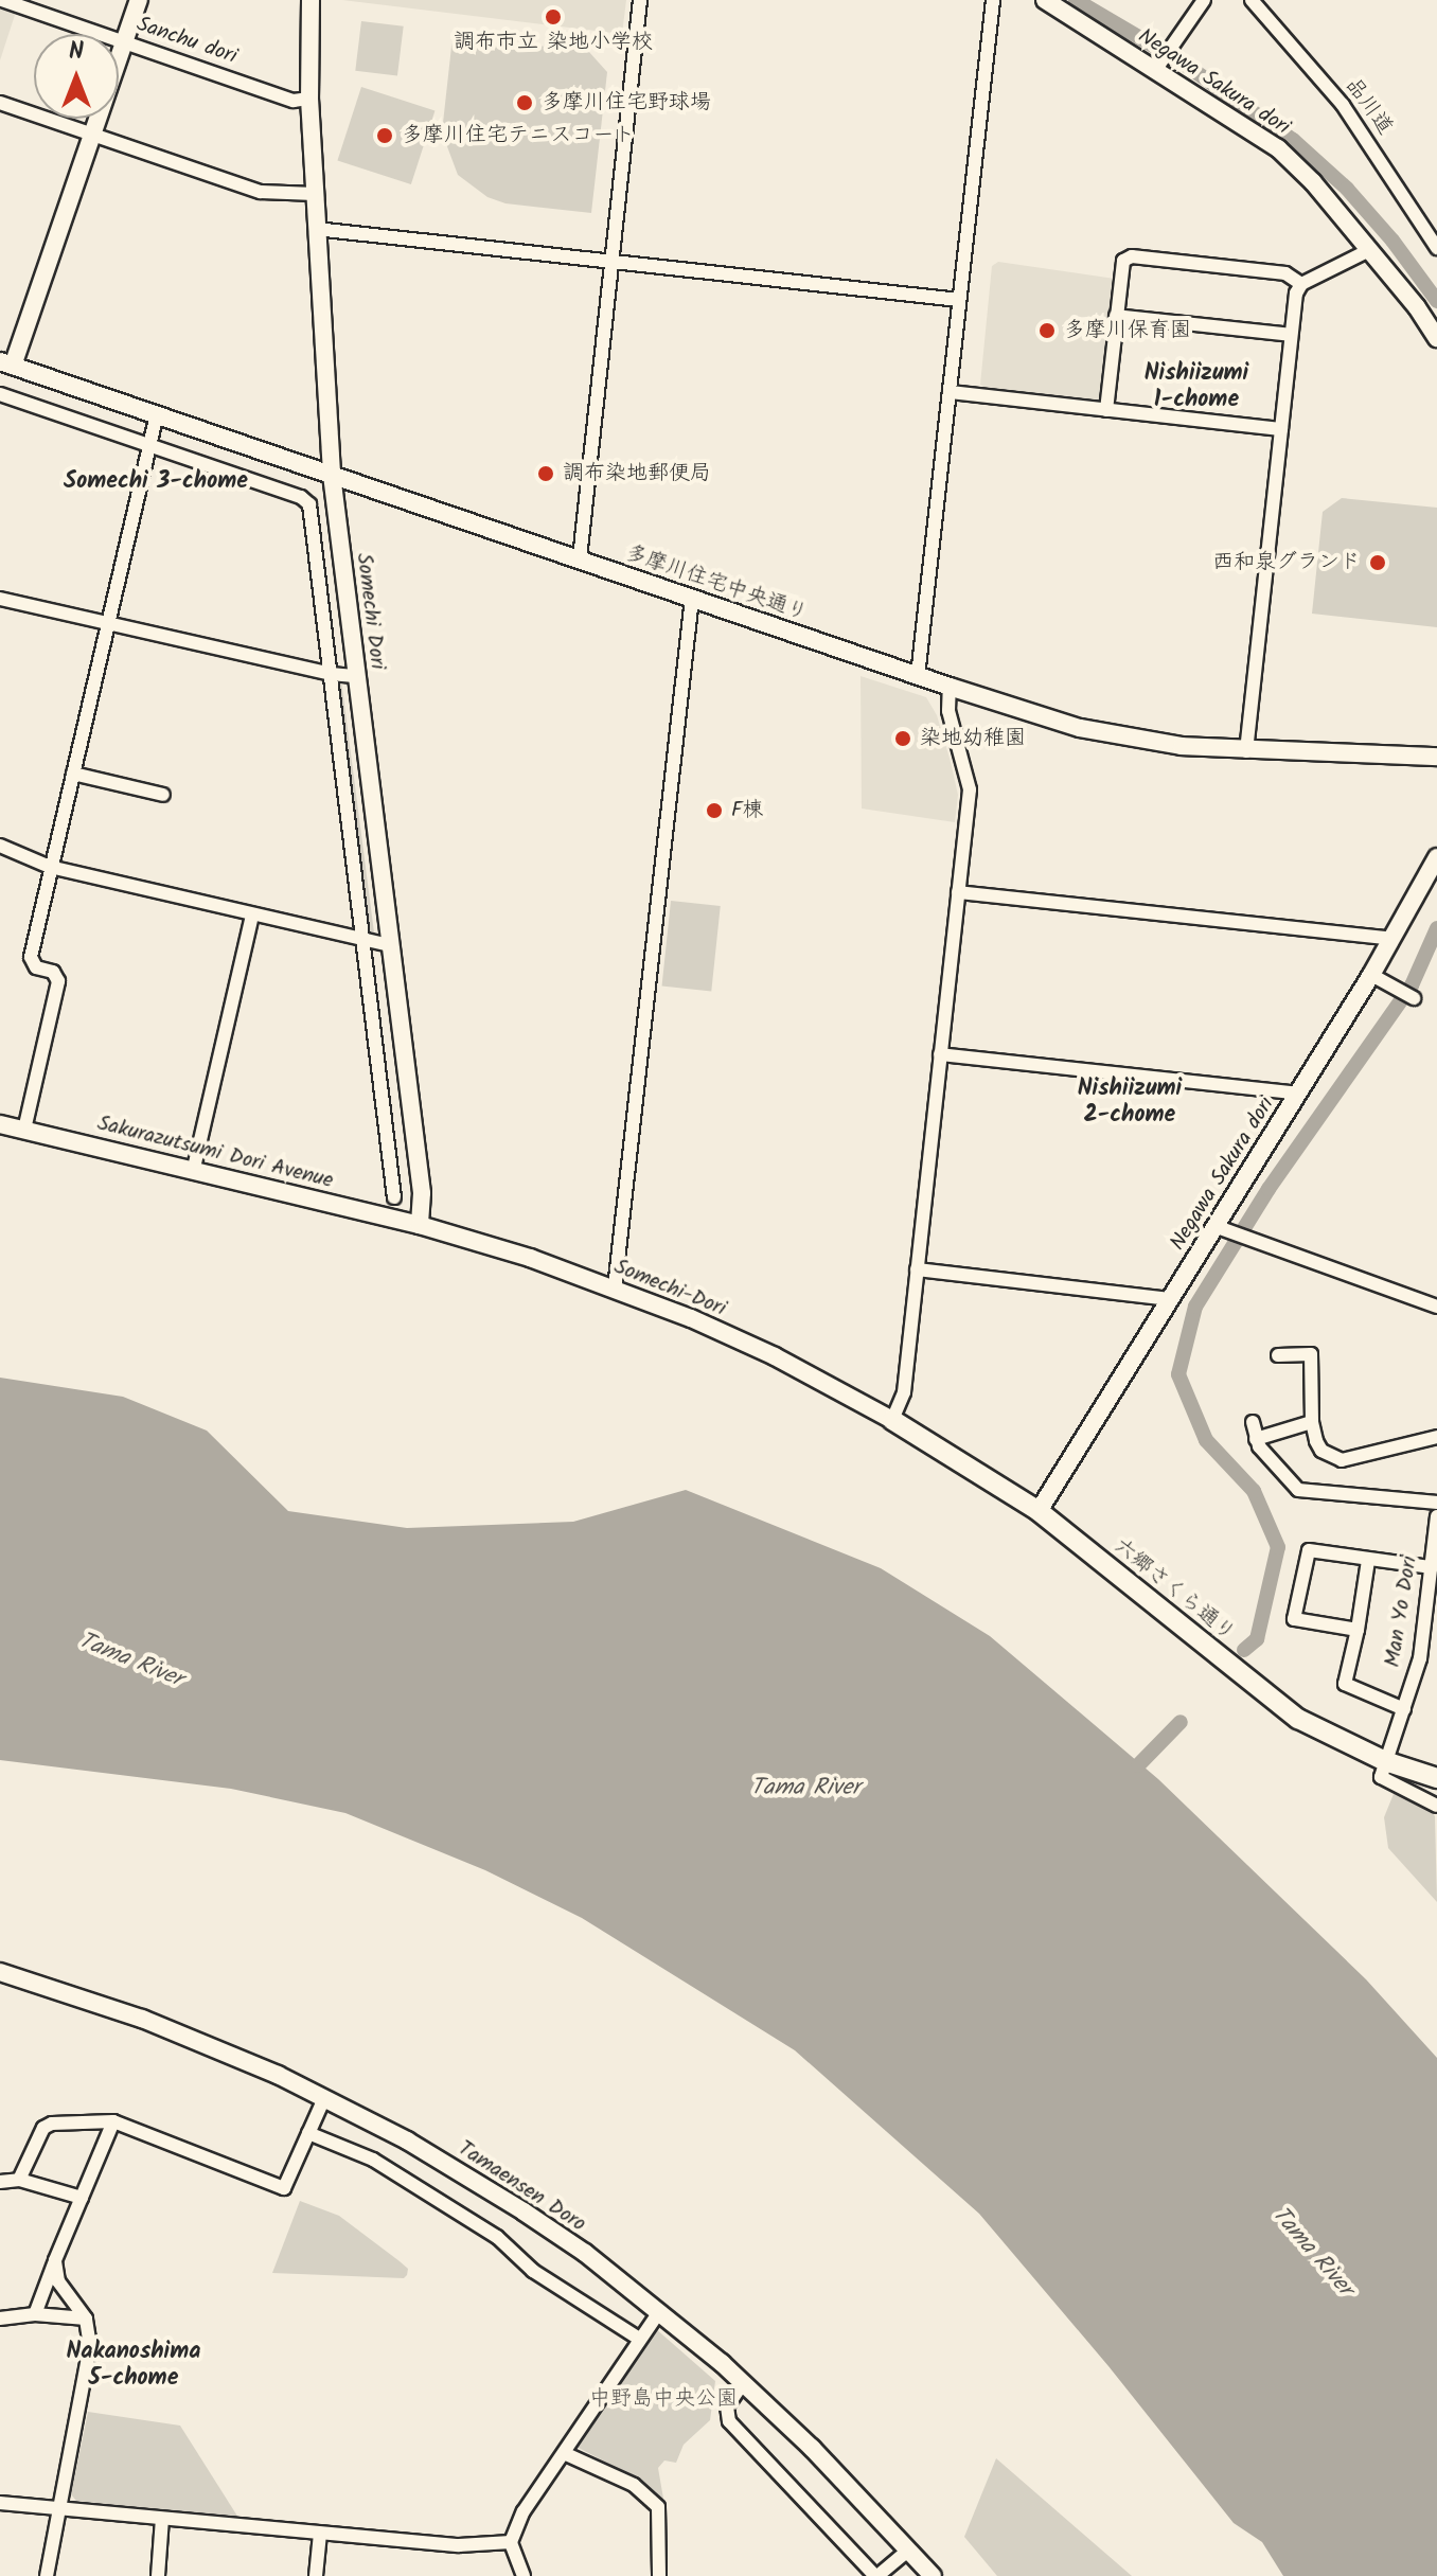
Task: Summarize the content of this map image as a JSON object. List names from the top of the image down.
{
  "streets": {
    "main road": ["六郷さくら通り"],
    "street": [
      "Sanchu dori",
      "Negawa Sakura dori",
      "品川道",
      "多摩川住宅中央通り",
      "Somechi Dori",
      "Sakurazutsumi Dori Avenue",
      "Somechi-Dori",
      "Man Yo Dori",
      "Tamaensen Doro"
    ]
  },
  "crossings": [
    ["Sanchu dori", "Somechi Dori"],
    ["Negawa Sakura dori", "六郷さくら通り"],
    ["多摩川住宅中央通り", "Somechi Dori"],
    ["Somechi Dori", "Sakurazutsumi Dori Avenue"],
    ["Somechi Dori", "Somechi-Dori"],
    ["Sakurazutsumi Dori Avenue", "Somechi-Dori"],
    ["Somechi-Dori", "六郷さくら通り"],
    ["六郷さくら通り", "Man Yo Dori"]
  ],
  "districts": [
    "Nishiizumi 1-chome",
    "Somechi 3-chome",
    "Nishiizumi 2-chome",
    "Nakanoshima 5-chome"
  ],
  "water": ["Tama River"],
  "parks": ["中野島中央公園"],
  "places": [
    "調布市立 染地小学校",
    "多摩川住宅野球場",
    "多摩川住宅テニスコート",
    "多摩川保育園",
    "調布染地郵便局",
    "西和泉グランド",
    "染地幼稚園",
    "F棟"
  ],
  "north": "top"
}
